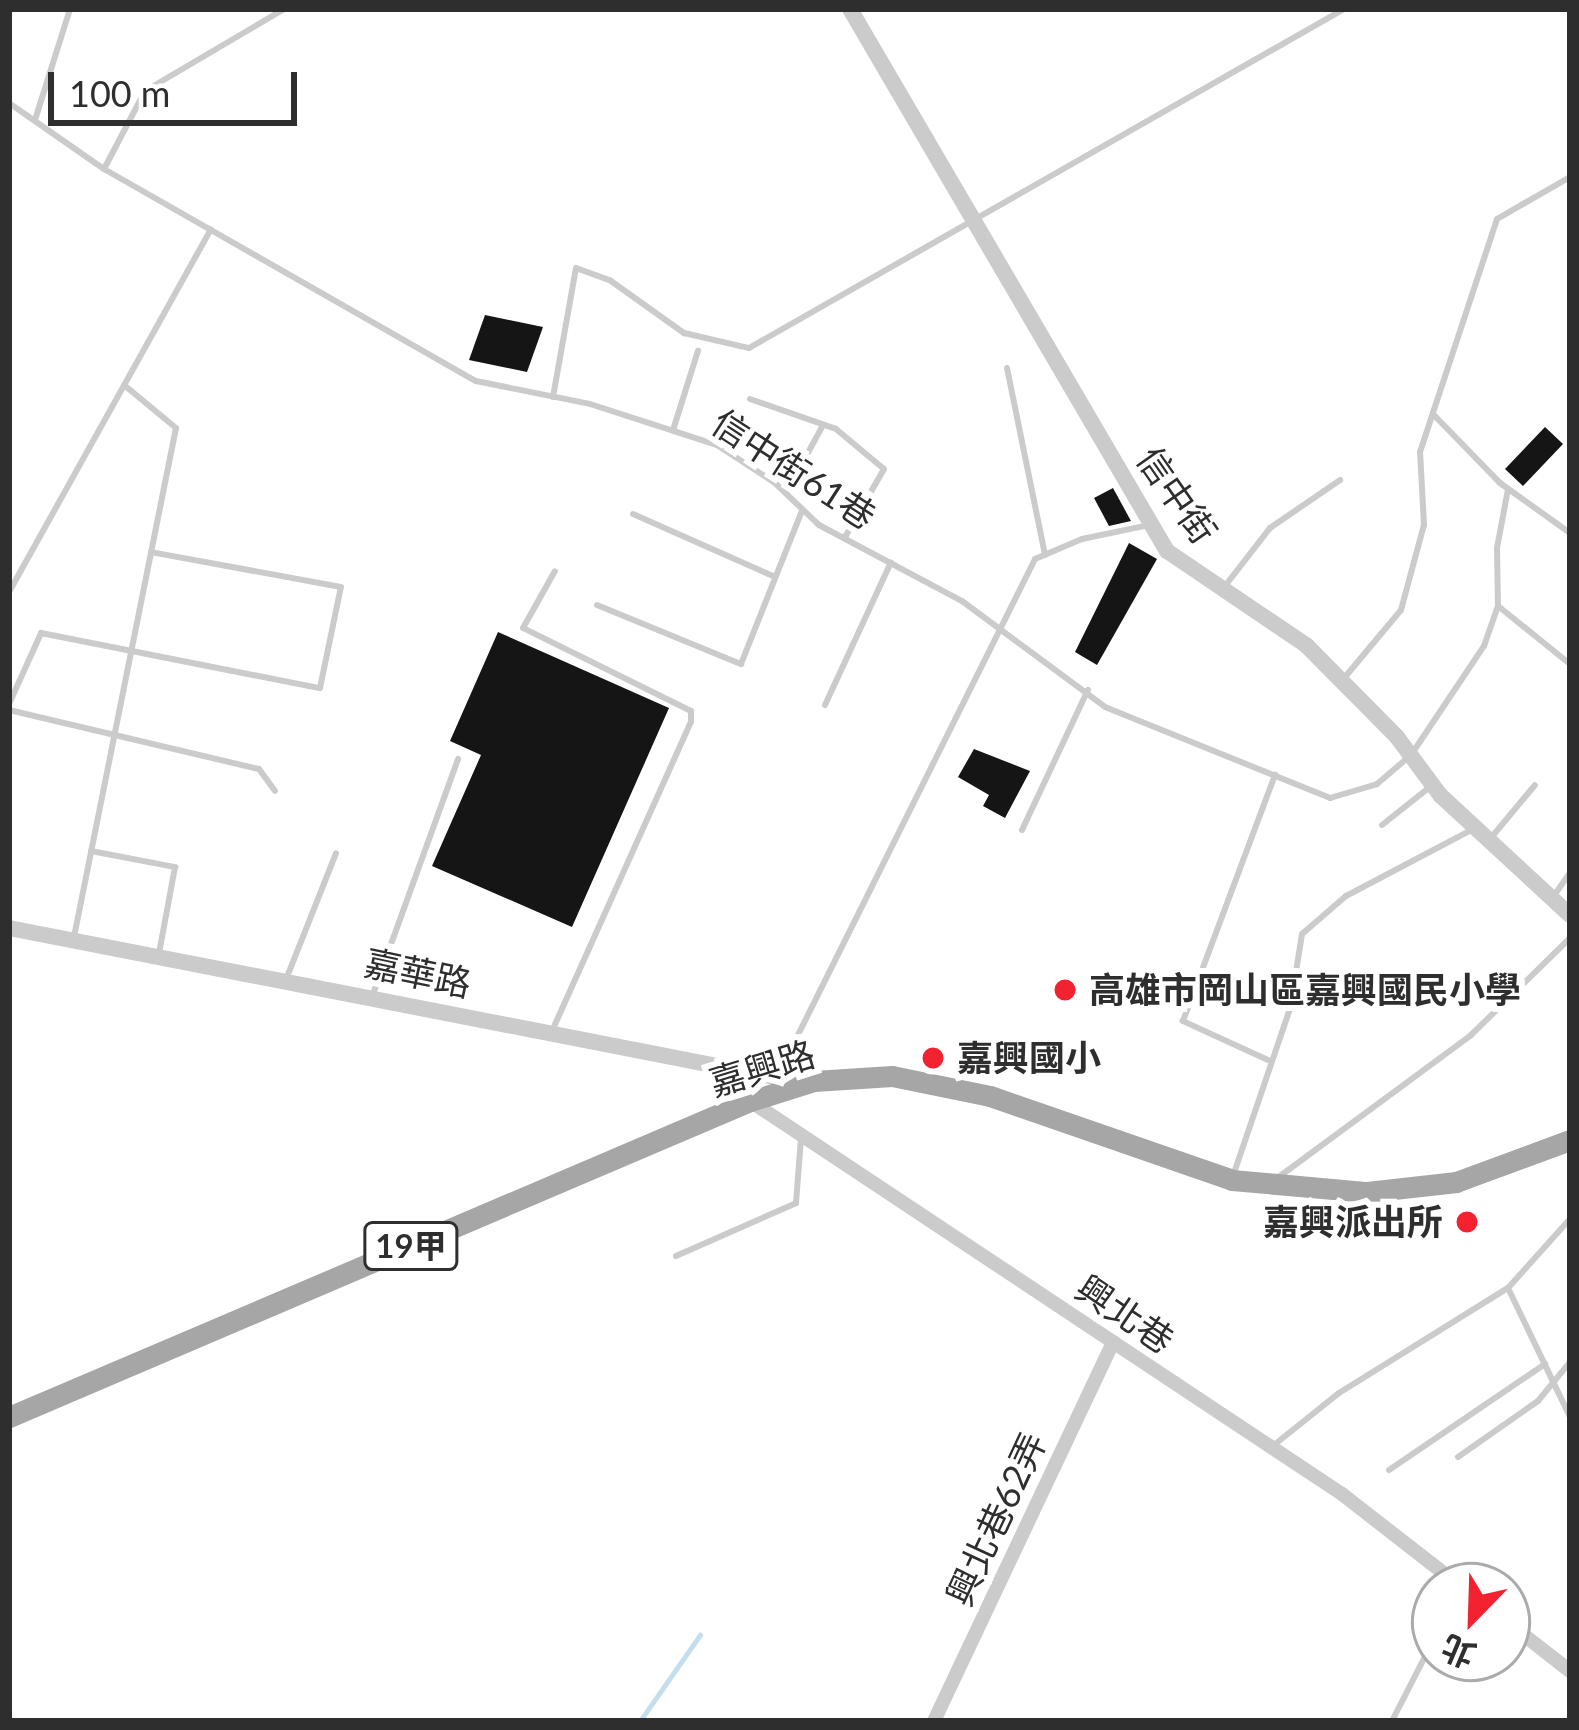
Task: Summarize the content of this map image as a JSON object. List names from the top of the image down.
{
  "streets": {
    "main road": ["嘉興路", "19甲"],
    "street": [
      "信中街",
      "嘉華路",
      "興北巷",
      "興北巷62弄"
    ],
    "lane": ["信中街61巷"]
  },
  "crossings": [
    ["信中街61巷", "信中街"],
    ["嘉華路", "嘉興路"],
    ["嘉興路", "興北巷"],
    ["興北巷", "興北巷62弄"]
  ],
  "places": ["高雄市岡山區嘉興國民小學", "嘉興國小", "嘉興派出所"],
  "scale_bar": "100 m",
  "north": "bottom left"
}
